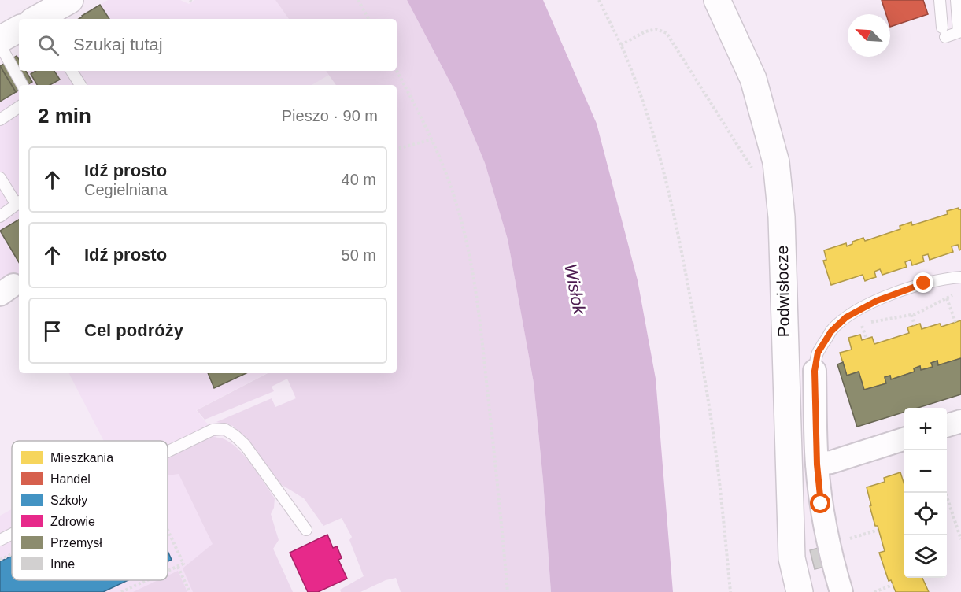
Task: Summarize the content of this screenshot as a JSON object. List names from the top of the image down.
{
  "streets": {
    "street": ["Podwisłocze"]
  },
  "water": ["Wisłok"],
  "legend": [
    "Mieszkania",
    "Handel",
    "Szkoły",
    "Zdrowie",
    "Przemysł",
    "Inne"
  ],
  "north": "top left",
  "page": {
    "search": "Szukaj tutaj",
    "heading": ["2 min", "Pieszo · 90 m"],
    "list": [
      ["Idź prosto", "Cegielniana", "40 m"],
      ["Idź prosto", "50 m"],
      "Cel podróży"
    ],
    "map_buttons": ["+", "−"]
  }
}
